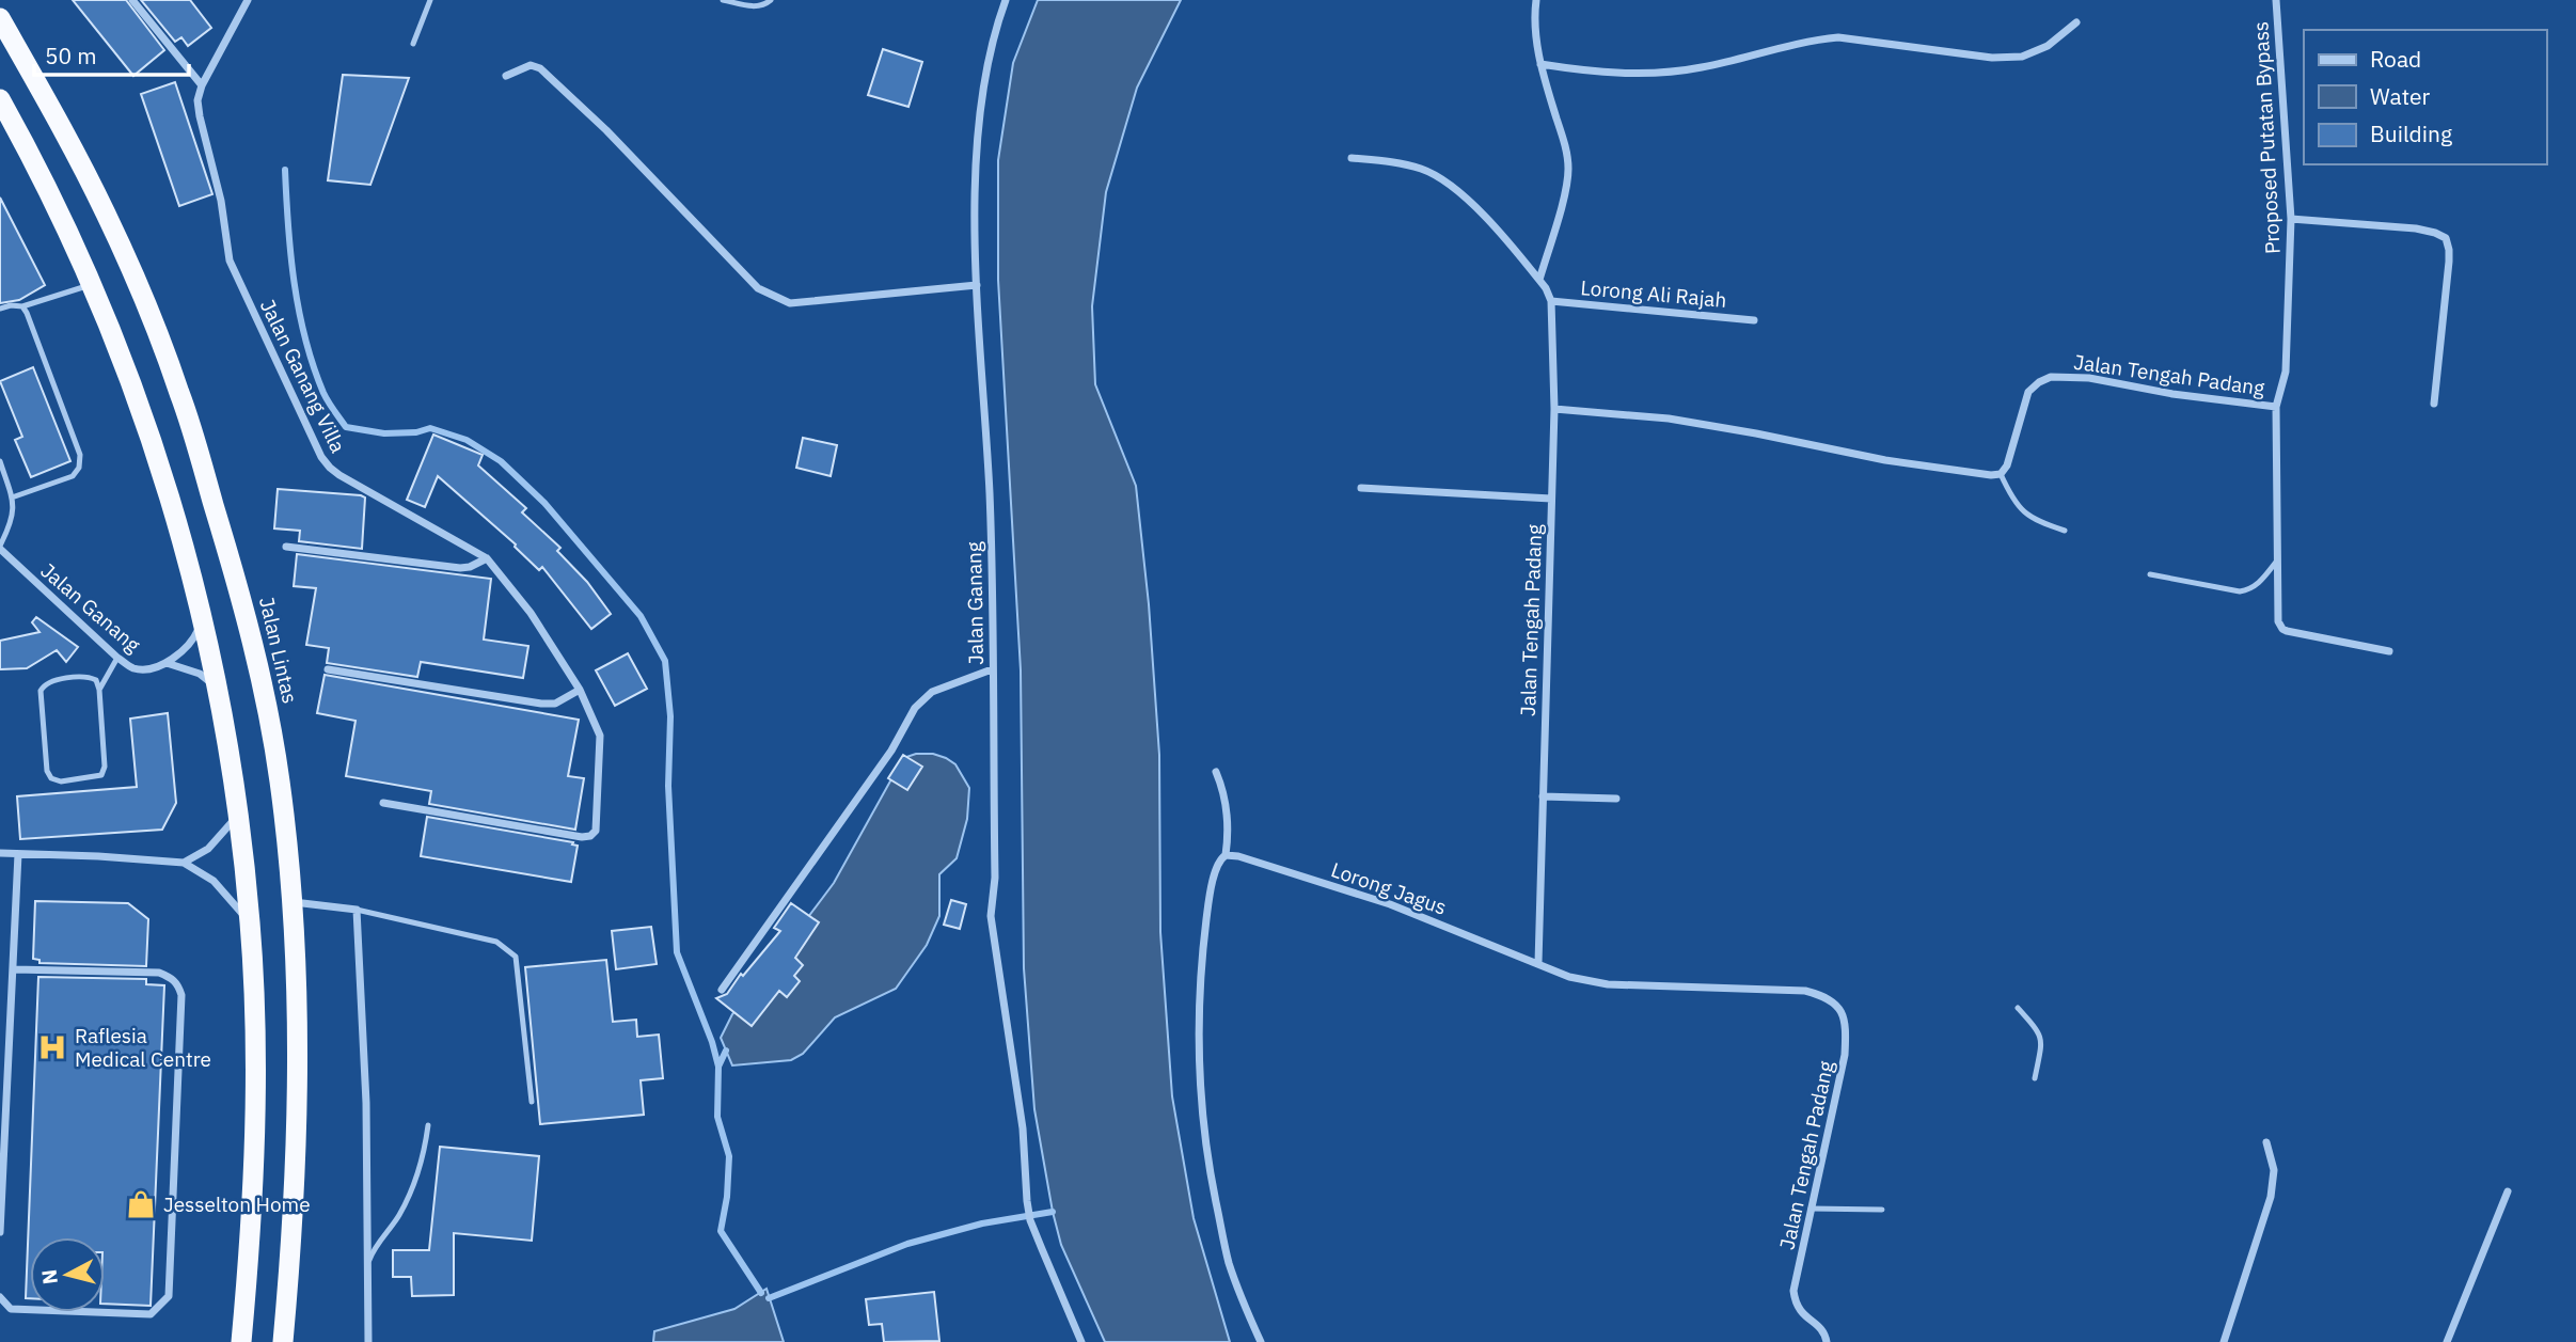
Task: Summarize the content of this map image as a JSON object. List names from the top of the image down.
{
  "streets": {
    "highway": ["Jalan Lintas"],
    "street": [
      "Proposed Putatan Bypass",
      "Lorong Ali Rajah",
      "Jalan Tengah Padang",
      "Jalan Ganang Villa",
      "Jalan Ganang",
      "Lorong Jagus"
    ]
  },
  "crossings": [
    ["Proposed Putatan Bypass", "Jalan Tengah Padang"],
    ["Lorong Ali Rajah", "Jalan Tengah Padang"],
    ["Jalan Tengah Padang", "Lorong Jagus"]
  ],
  "places": {
    "hospital": ["Raflesia Medical Centre"],
    "shop": ["Jesselton Home"]
  },
  "legend": ["Road", "Water", "Building"],
  "scale_bar": "50 m",
  "north": "left"
}
